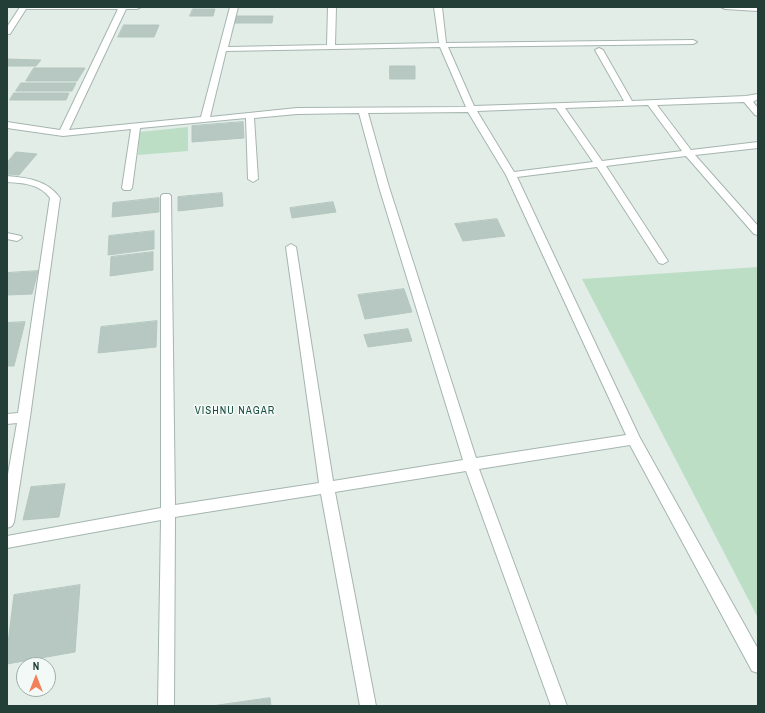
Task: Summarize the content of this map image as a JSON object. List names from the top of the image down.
{
  "districts": ["VISHNU NAGAR"],
  "north": "top"
}
